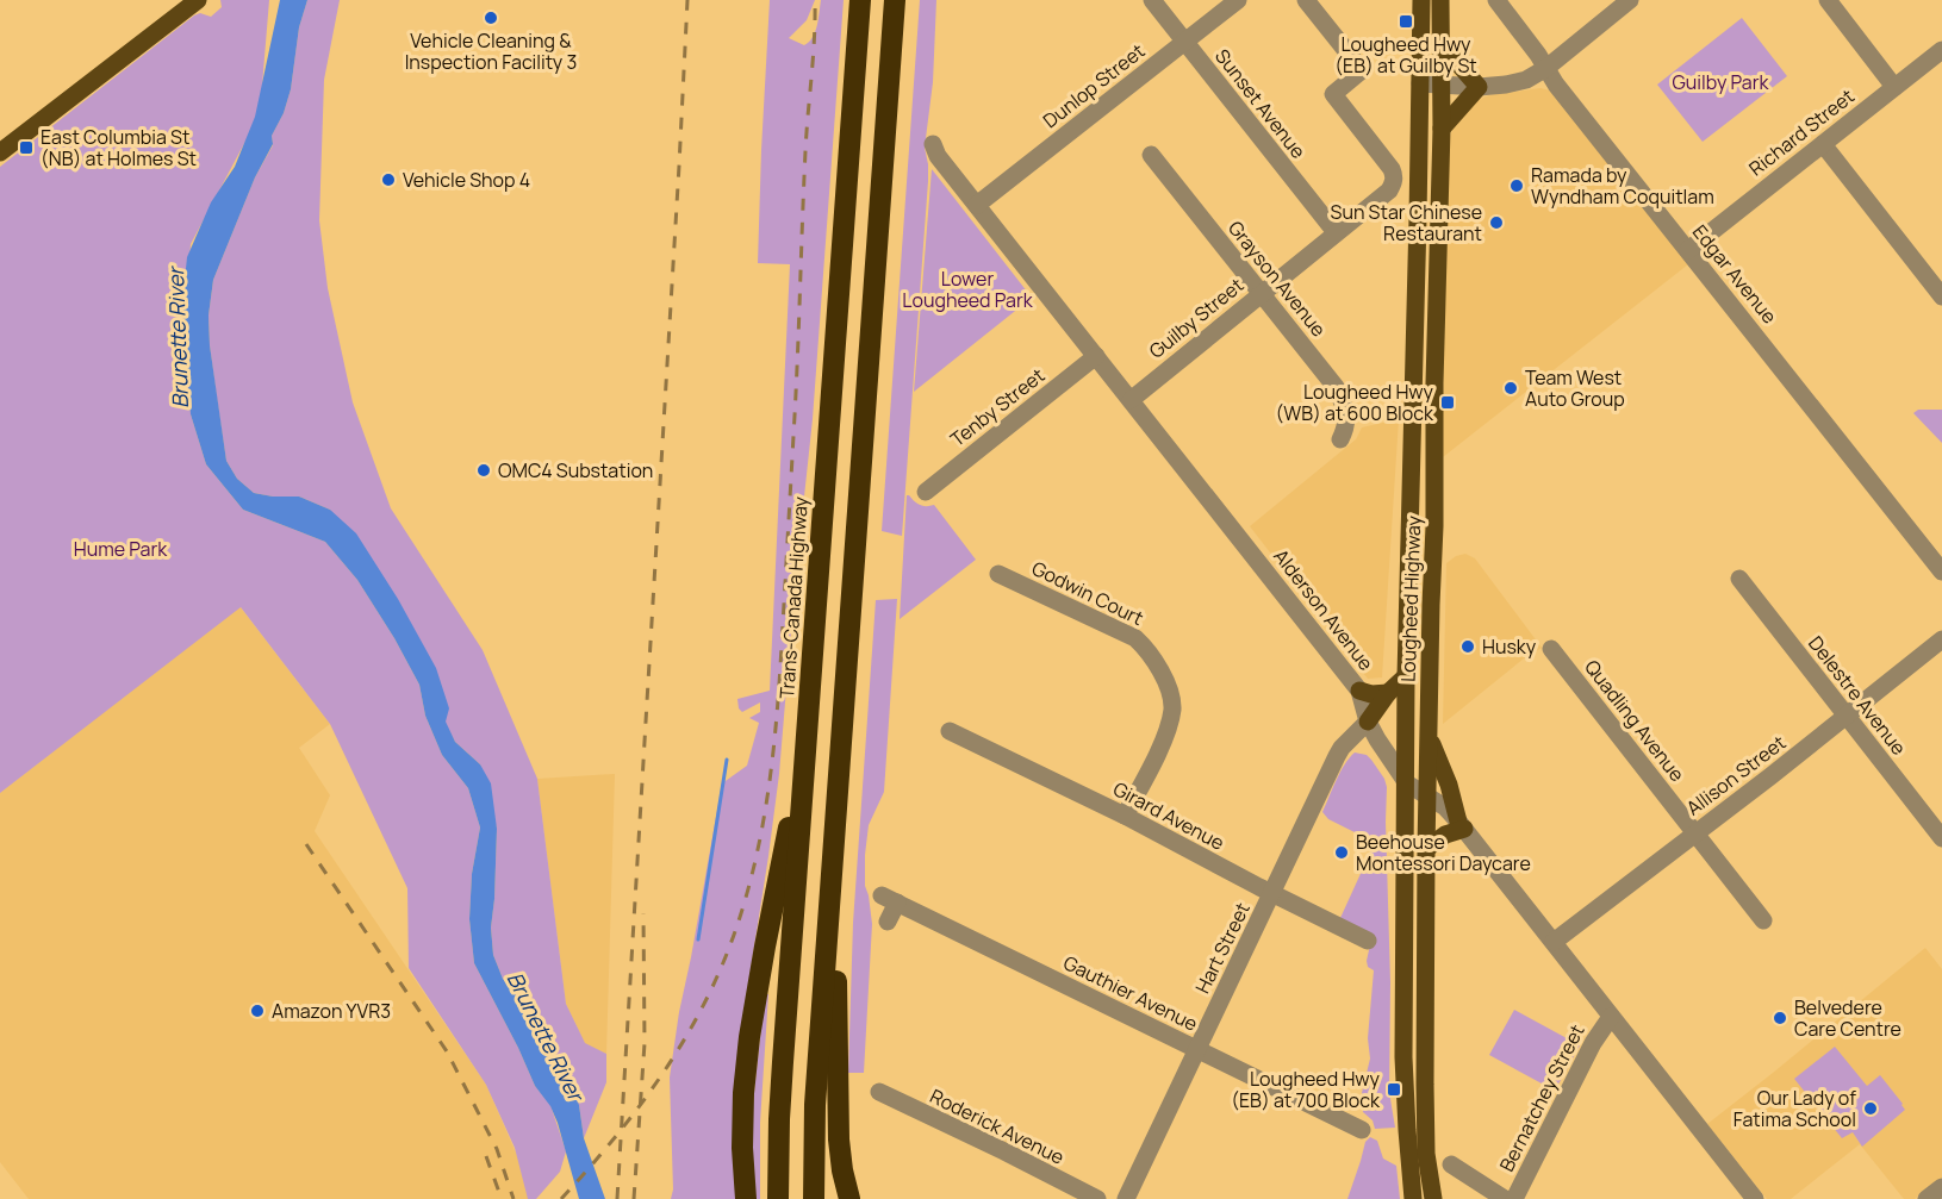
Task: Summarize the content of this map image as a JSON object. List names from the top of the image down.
{
  "streets": {
    "highway": ["Trans-Canada Highway"],
    "main road": ["Lougheed Highway"],
    "street": [
      "Dunlop Street",
      "Sunset Avenue",
      "Richard Street",
      "Edgar Avenue",
      "Grayson Avenue",
      "Guilby Street",
      "Tenby Street",
      "Godwin Court",
      "Alderson Avenue",
      "Delestre Avenue",
      "Quadling Avenue",
      "Allison Street",
      "Girard Avenue",
      "Hart Street",
      "Gauthier Avenue",
      "Bernatchey Street",
      "Roderick Avenue"
    ]
  },
  "crossings": [
    ["Dunlop Street", "Sunset Avenue"],
    ["Dunlop Street", "Alderson Avenue"],
    ["Sunset Avenue", "Guilby Street"],
    ["Richard Street", "Edgar Avenue"],
    ["Grayson Avenue", "Guilby Street"],
    ["Guilby Street", "Alderson Avenue"],
    ["Tenby Street", "Alderson Avenue"],
    ["Godwin Court", "Girard Avenue"],
    ["Lougheed Highway", "Alderson Avenue"],
    ["Alderson Avenue", "Allison Street"],
    ["Alderson Avenue", "Hart Street"],
    ["Alderson Avenue", "Bernatchey Street"],
    ["Delestre Avenue", "Allison Street"],
    ["Quadling Avenue", "Allison Street"],
    ["Girard Avenue", "Hart Street"],
    ["Hart Street", "Gauthier Avenue"]
  ],
  "water": ["Brunette River"],
  "parks": ["Guilby Park", "Lower Lougheed Park", "Hume Park"],
  "places": {
    "other": [
      "Vehicle Cleaning & Inspection Facility 3",
      "Vehicle Shop 4",
      "Ramada by Wyndham Coquitlam",
      "Sun Star Chinese Restaurant",
      "Team West Auto Group",
      "OMC4 Substation",
      "Husky",
      "Beehouse Montessori Daycare",
      "Amazon YVR3",
      "Belvedere Care Centre",
      "Our Lady of Fatima School"
    ],
    "transit": [
      "Lougheed Hwy (EB) at Guilby St",
      "East Columbia St (NB) at Holmes St",
      "Lougheed Hwy (WB) at 600 Block",
      "Lougheed Hwy (EB) at 700 Block"
    ]
  }
}
